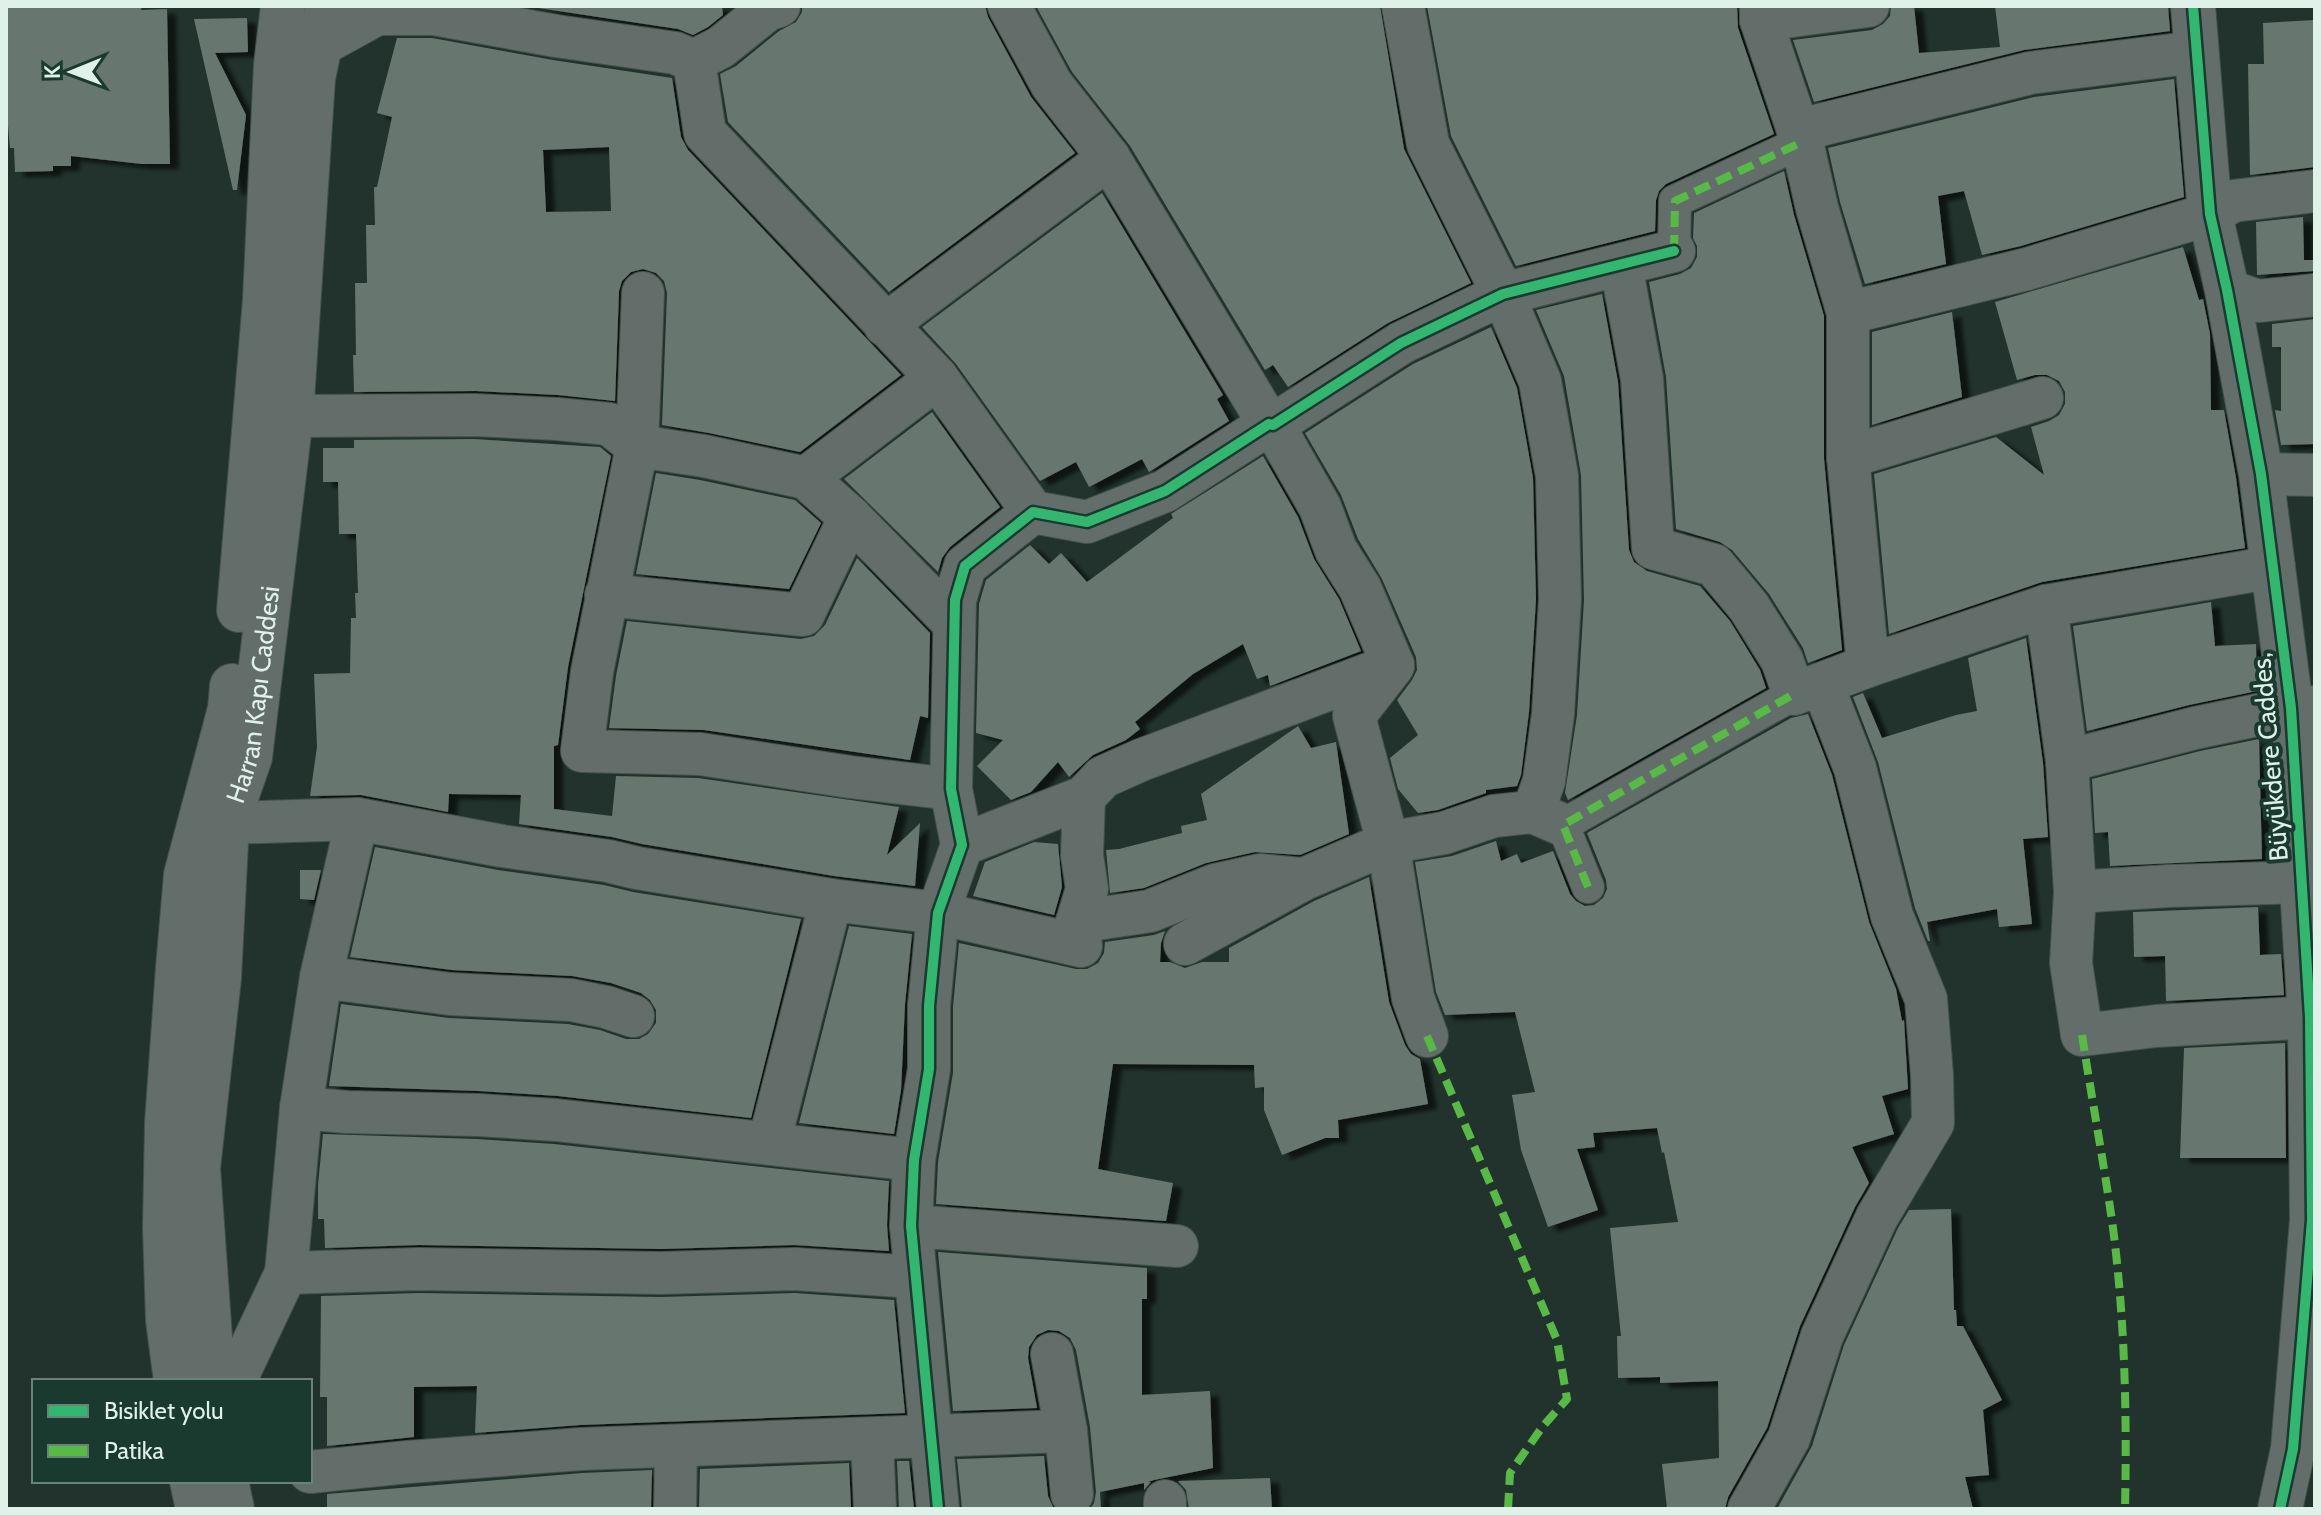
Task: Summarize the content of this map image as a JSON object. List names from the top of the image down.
{
  "streets": {
    "main road": ["Harran Kapı Caddesi", "Büyükdere Caddes,"]
  },
  "legend": ["Bisiklet yolu", "Patika"],
  "north": "left"
}
